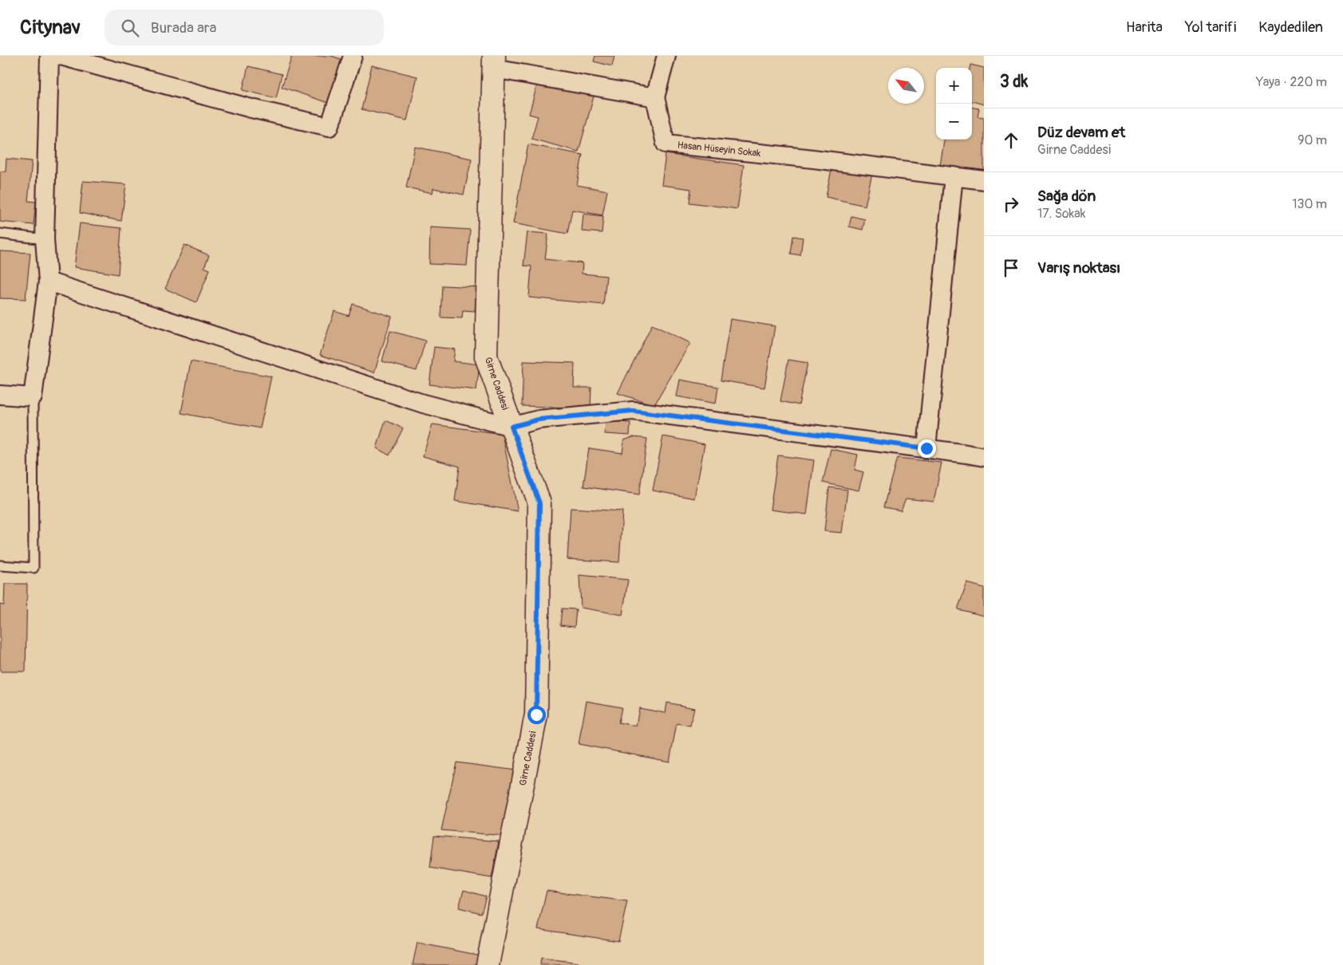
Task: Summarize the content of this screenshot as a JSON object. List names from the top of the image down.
{
  "streets": {
    "street": ["Hasan Hüseyin Sokak", "Girne Caddesi"]
  },
  "north": "top left",
  "page": {
    "header": "Citynav",
    "search": "Burada ara",
    "nav": ["Harita", "Yol tarifi", "Kaydedilen"],
    "heading": ["3 dk", "Yaya · 220 m"],
    "map_buttons": ["+", "−"],
    "list": [
      ["Düz devam et", "Girne Caddesi", "90 m"],
      ["Sağa dön", "17. Sokak", "130 m"],
      "Varış noktası"
    ]
  }
}
